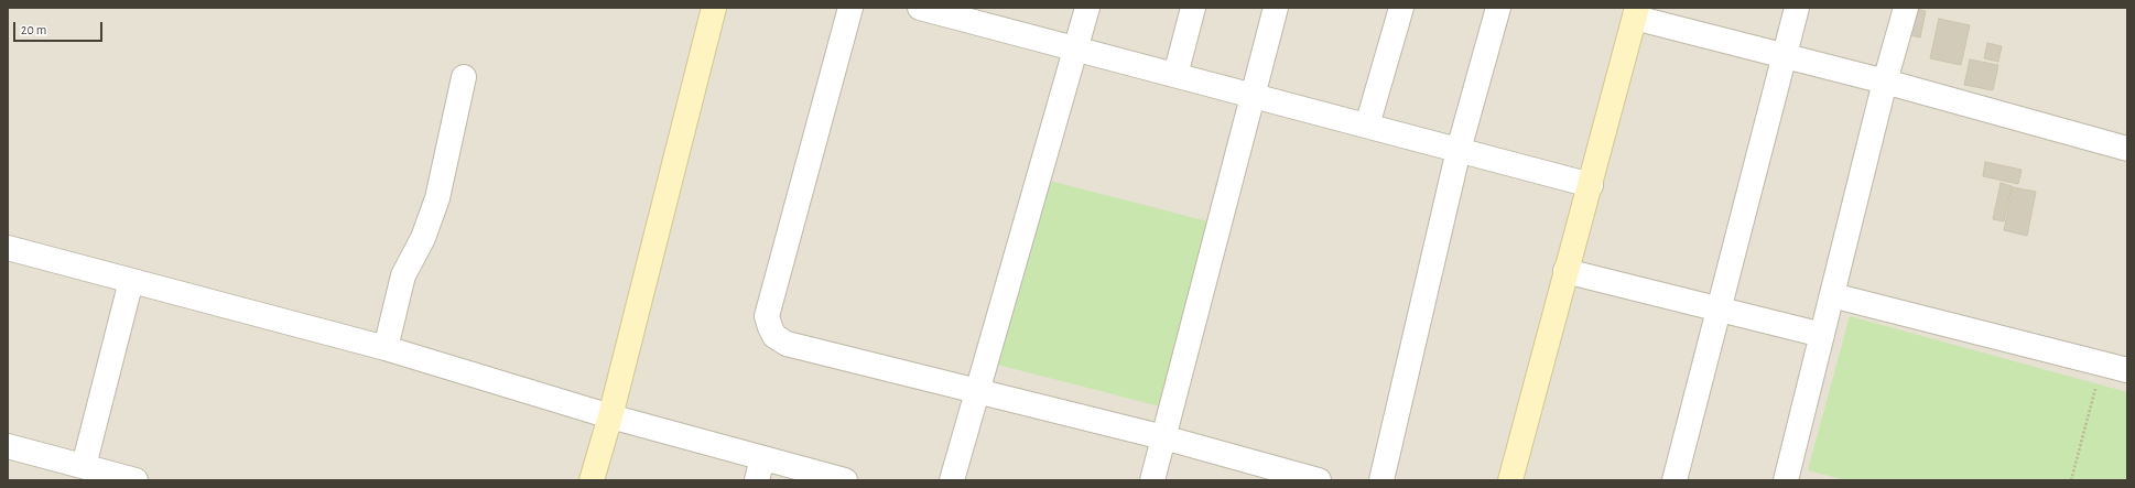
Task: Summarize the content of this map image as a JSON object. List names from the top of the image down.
{
  "scale_bar": "20 m"
}
